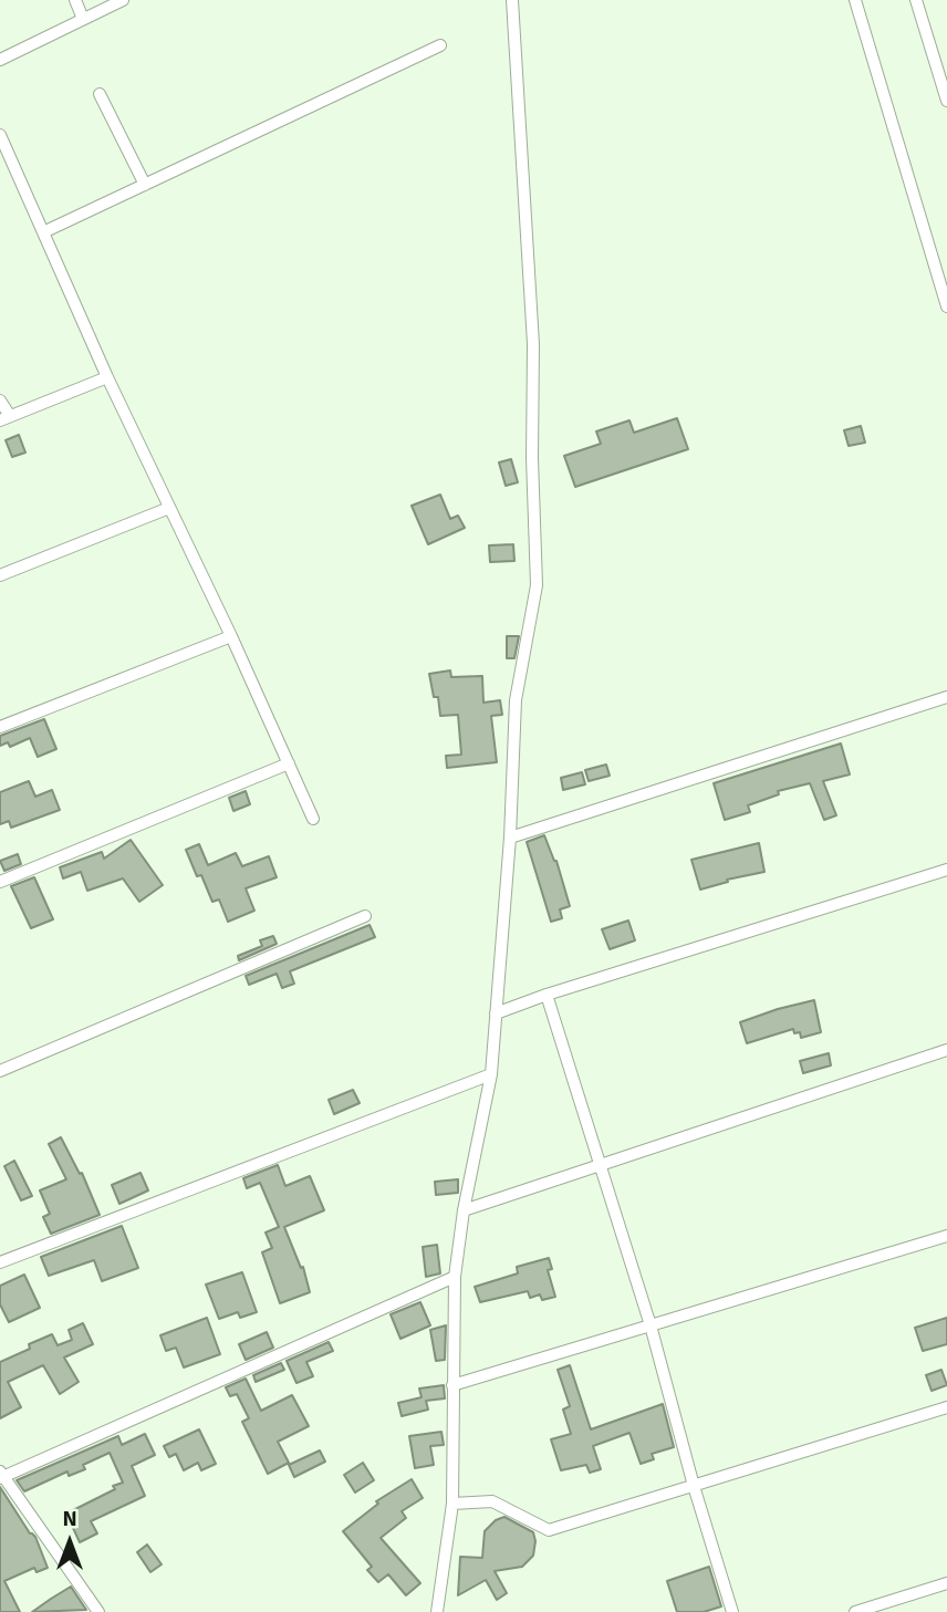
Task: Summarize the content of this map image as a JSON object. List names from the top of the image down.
{
  "north": "top"
}
